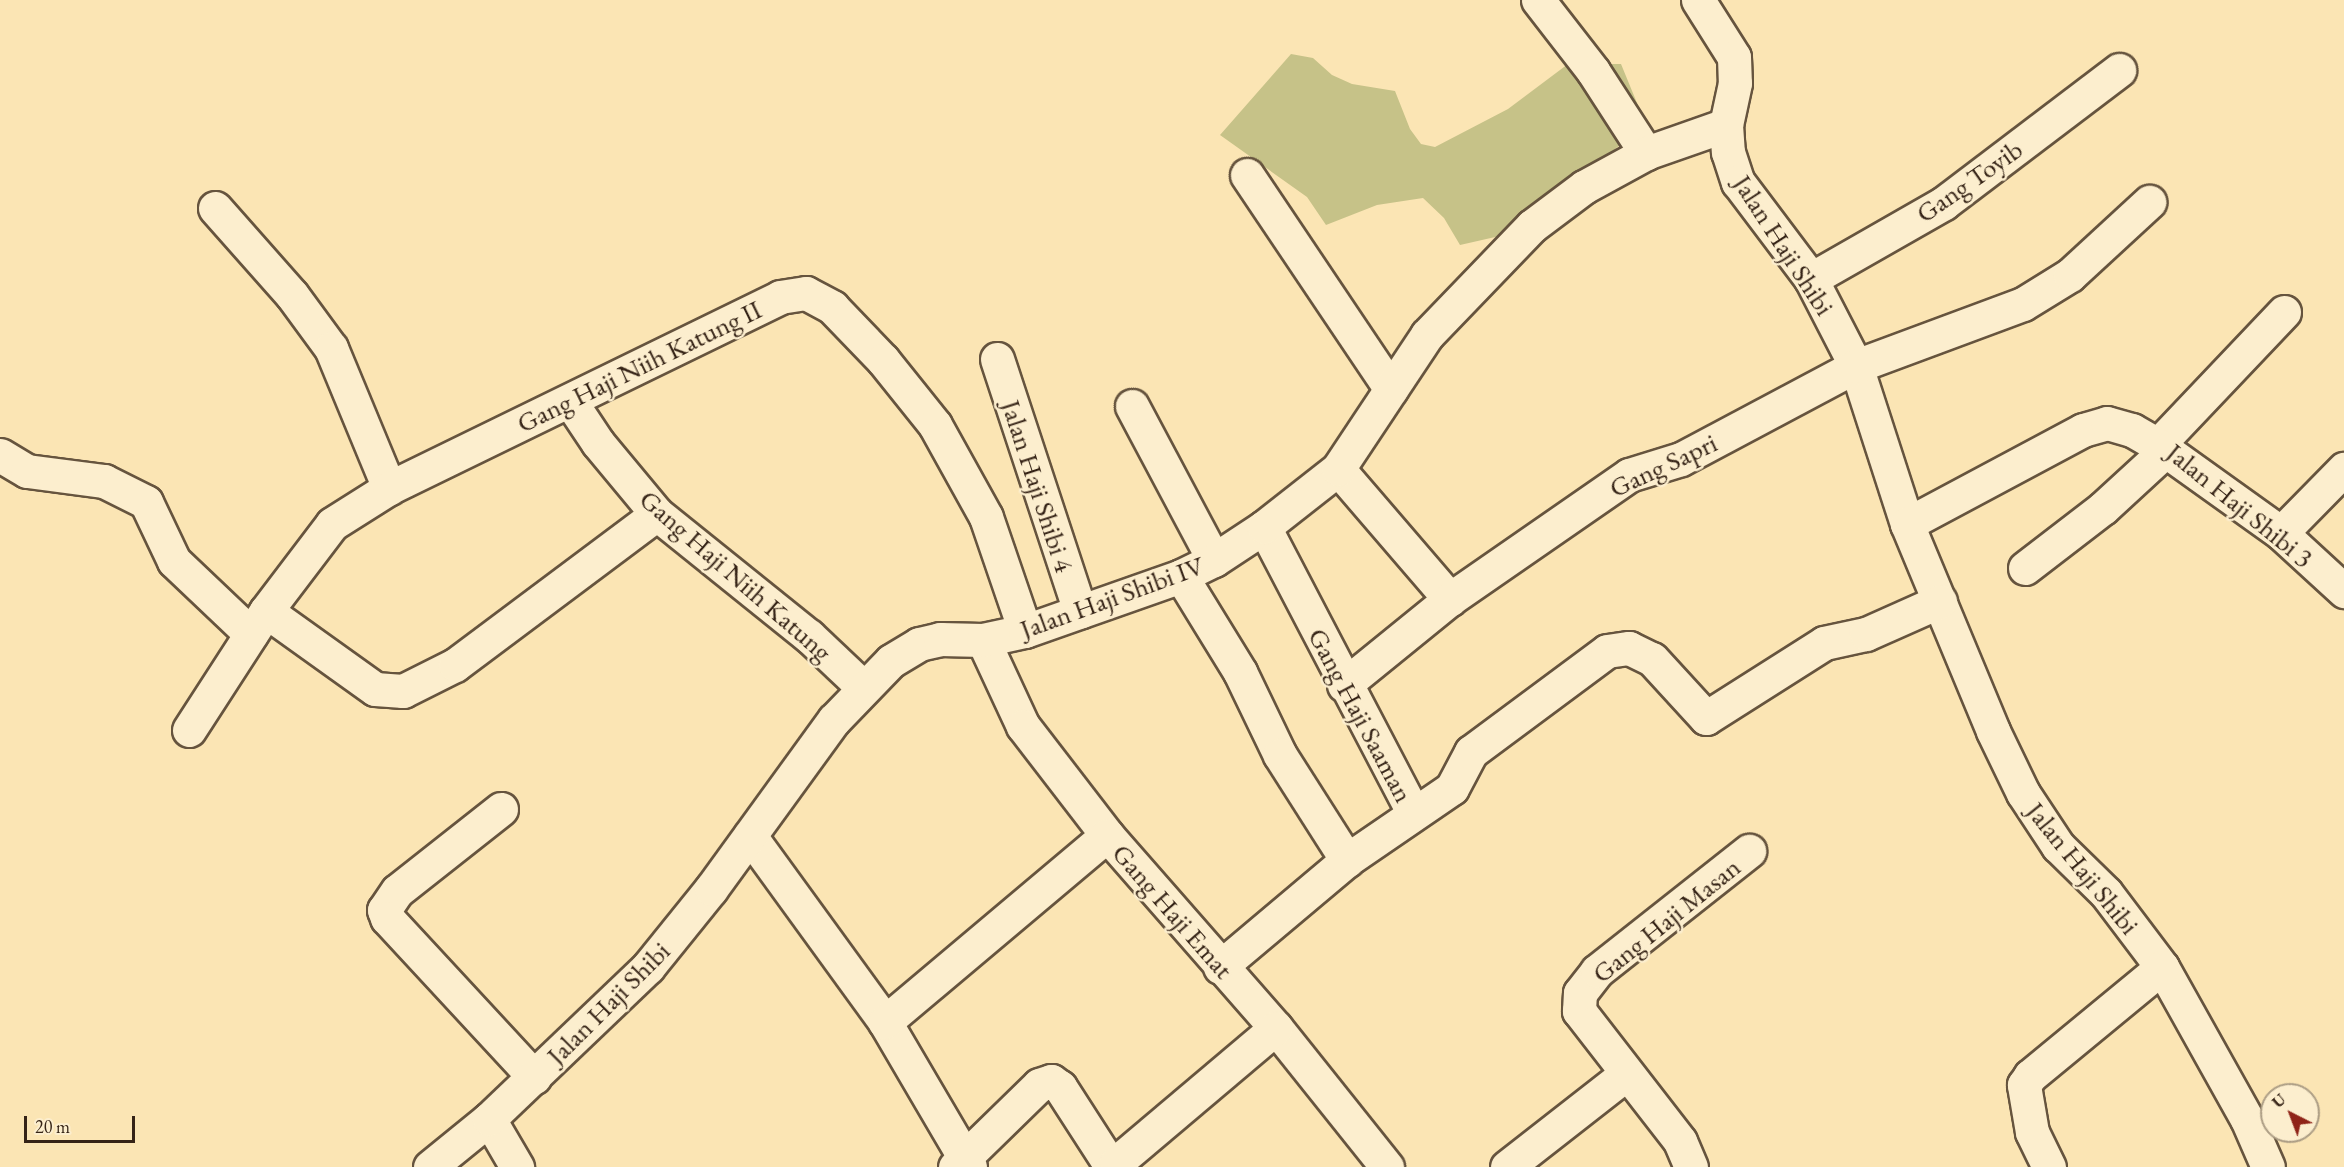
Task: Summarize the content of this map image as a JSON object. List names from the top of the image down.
{
  "streets": {
    "street": [
      "Gang Toyib",
      "Jalan Haji Shibi",
      "Gang Haji Niih Katung II",
      "Gang Sapri",
      "Jalan Haji Shibi 4",
      "Jalan Haji Shibi 3",
      "Gang Haji Niih Katung",
      "Jalan Haji Shibi IV",
      "Gang Haji Saaman",
      "Gang Haji Emat",
      "Gang Haji Masan"
    ]
  },
  "crossings": [
    ["Gang Toyib", "Jalan Haji Shibi"],
    ["Jalan Haji Shibi", "Gang Sapri"],
    ["Jalan Haji Shibi", "Jalan Haji Shibi IV"],
    ["Gang Haji Niih Katung II", "Gang Haji Niih Katung"],
    ["Gang Haji Niih Katung II", "Jalan Haji Shibi IV"],
    ["Gang Sapri", "Gang Haji Saaman"],
    ["Jalan Haji Shibi 4", "Jalan Haji Shibi IV"],
    ["Gang Haji Niih Katung", "Jalan Haji Shibi IV"],
    ["Jalan Haji Shibi IV", "Gang Haji Saaman"],
    ["Jalan Haji Shibi IV", "Gang Haji Emat"],
    ["Gang Haji Saaman", "Gang Haji Emat"]
  ],
  "scale_bar": "20 m",
  "north": "top left"
}
